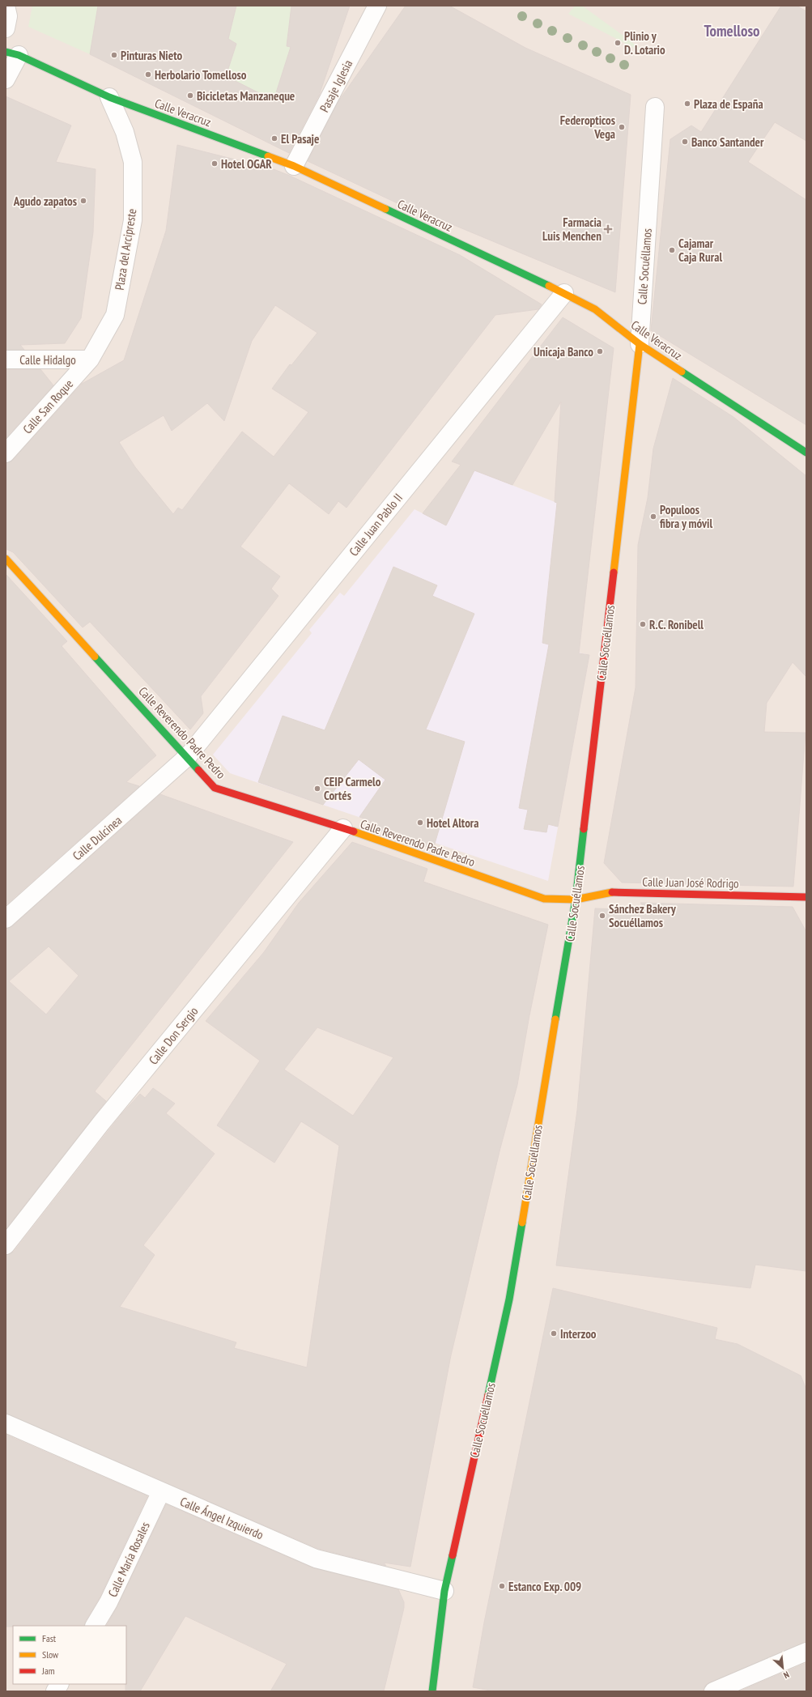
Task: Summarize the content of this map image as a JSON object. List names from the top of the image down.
{
  "streets": {
    "street": [
      "Pasaje Iglesia",
      "Calle Veracruz",
      "Plaza del Arcipreste",
      "Calle Socuéllamos",
      "Calle Hidalgo",
      "Calle San Roque",
      "Calle Juan Pablo II",
      "Calle Reverendo Padre Pedro",
      "Calle Dulcinea",
      "Calle Juan José Rodrigo",
      "Calle Don Sergio",
      "Calle Ángel Izquierdo",
      "Calle María Rosales"
    ]
  },
  "crossings": [
    ["Pasaje Iglesia", "Calle Veracruz"],
    ["Calle Veracruz", "Plaza del Arcipreste"],
    ["Calle Veracruz", "Calle Socuéllamos"],
    ["Calle Veracruz", "Calle Juan Pablo II"],
    ["Plaza del Arcipreste", "Calle Hidalgo"],
    ["Plaza del Arcipreste", "Calle San Roque"],
    ["Calle Socuéllamos", "Calle Reverendo Padre Pedro"],
    ["Calle Socuéllamos", "Calle Juan José Rodrigo"],
    ["Calle Socuéllamos", "Calle Ángel Izquierdo"],
    ["Calle Hidalgo", "Calle San Roque"],
    ["Calle Juan Pablo II", "Calle Reverendo Padre Pedro"],
    ["Calle Juan Pablo II", "Calle Dulcinea"],
    ["Calle Reverendo Padre Pedro", "Calle Dulcinea"],
    ["Calle Reverendo Padre Pedro", "Calle Juan José Rodrigo"],
    ["Calle Reverendo Padre Pedro", "Calle Don Sergio"],
    ["Calle Ángel Izquierdo", "Calle María Rosales"]
  ],
  "districts": ["Tomelloso"],
  "places": {
    "other": [
      "Plinio y D. Lotario",
      "Pinturas Nieto",
      "Herbolario Tomelloso",
      "Bicicletas Manzaneque",
      "Plaza de España",
      "Federopticos Vega",
      "El Pasaje",
      "Banco Santander",
      "Hotel OGAR",
      "Agudo zapatos",
      "Cajamar Caja Rural",
      "Unicaja Banco",
      "Populoos fibra y móvil",
      "R.C. Ronibell",
      "CEIP Carmelo Cortés",
      "Hotel Altora",
      "Sánchez Bakery Socuéllamos",
      "Interzoo",
      "Estanco Exp. 009"
    ],
    "health": ["Farmacia Luis Menchen"]
  },
  "legend": ["Fast", "Slow", "Jam"],
  "north": "bottom right"
}
